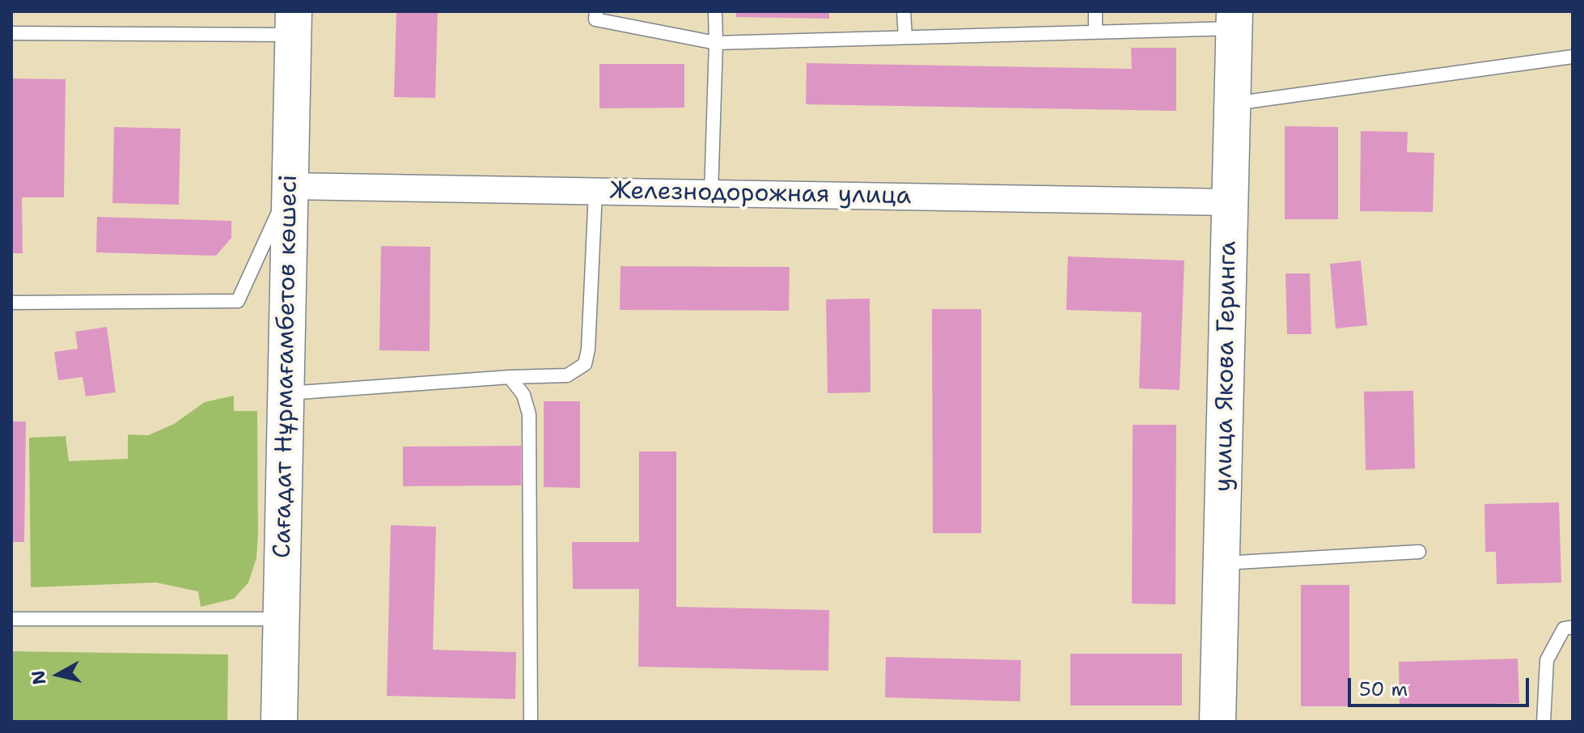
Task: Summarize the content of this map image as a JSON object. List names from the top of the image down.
{
  "streets": {
    "street": ["Железнодорожная улица", "Сағадат Нұрмағамбетов көшесі", "улица Якова Геринга"]
  },
  "crossings": [
    ["Железнодорожная улица", "Сағадат Нұрмағамбетов көшесі"],
    ["Железнодорожная улица", "улица Якова Геринга"]
  ],
  "scale_bar": "50 m",
  "north": "left"
}
